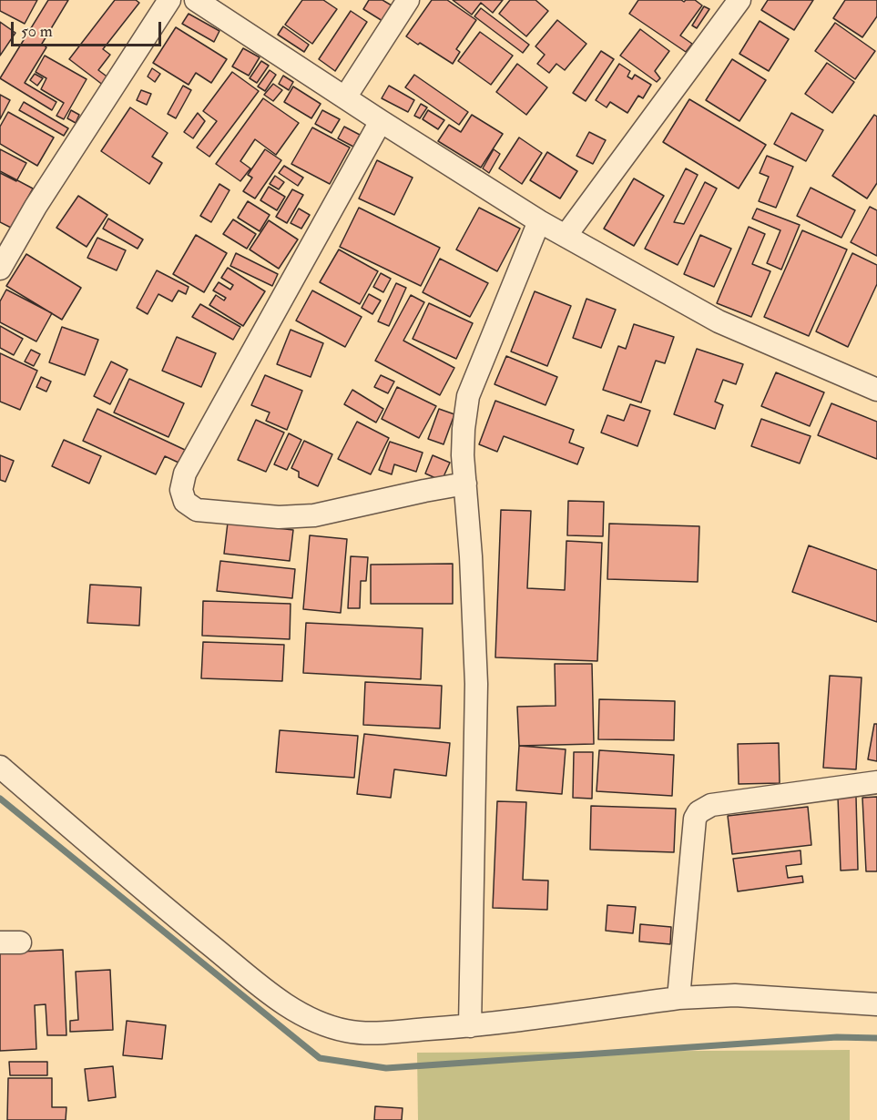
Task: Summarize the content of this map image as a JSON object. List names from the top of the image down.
{
  "scale_bar": "50 m"
}
